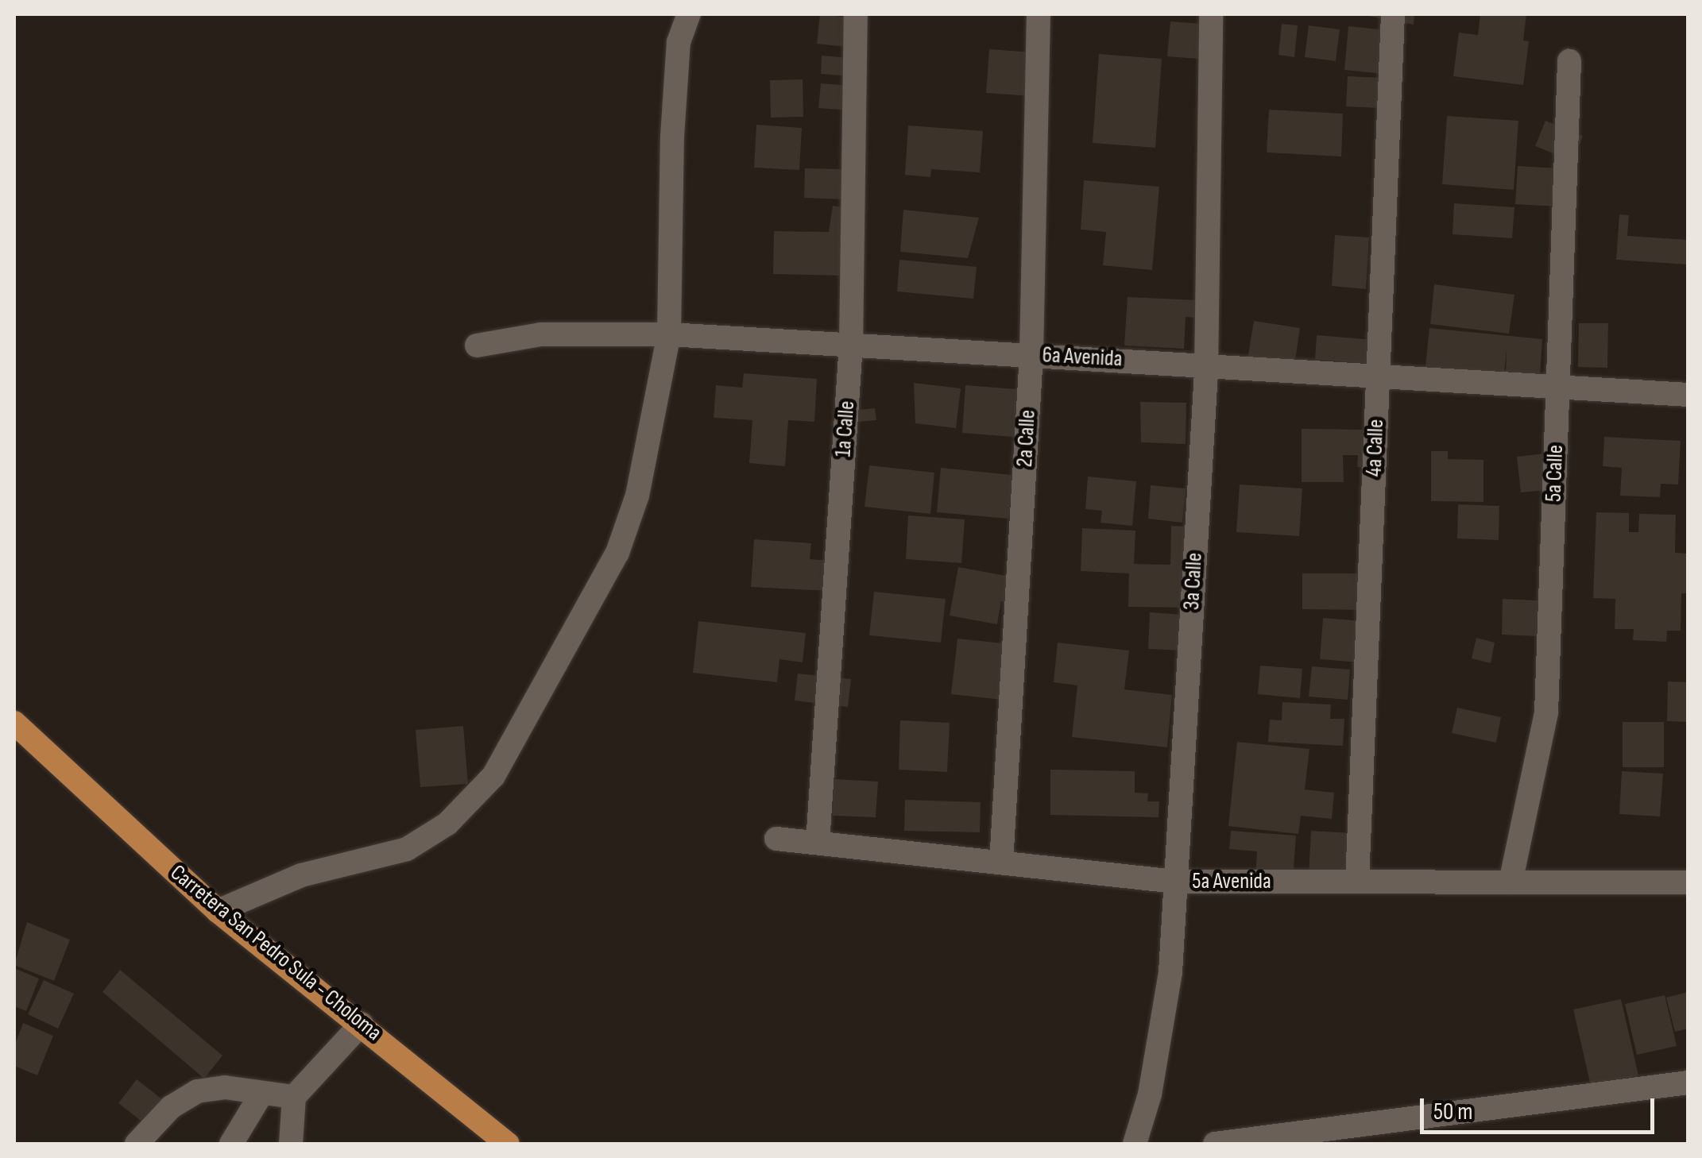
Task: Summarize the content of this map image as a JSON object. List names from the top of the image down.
{
  "streets": {
    "main road": ["Carretera San Pedro Sula - Choloma"],
    "street": [
      "6a Avenida",
      "1a Calle",
      "2a Calle",
      "4a Calle",
      "5a Calle",
      "3a Calle",
      "5a Avenida"
    ]
  },
  "crossings": [
    ["6a Avenida", "1a Calle"],
    ["6a Avenida", "2a Calle"],
    ["6a Avenida", "4a Calle"],
    ["6a Avenida", "5a Calle"],
    ["6a Avenida", "3a Calle"],
    ["1a Calle", "5a Avenida"],
    ["2a Calle", "5a Avenida"],
    ["4a Calle", "5a Avenida"],
    ["5a Calle", "5a Avenida"],
    ["3a Calle", "5a Avenida"]
  ],
  "scale_bar": "50 m"
}
